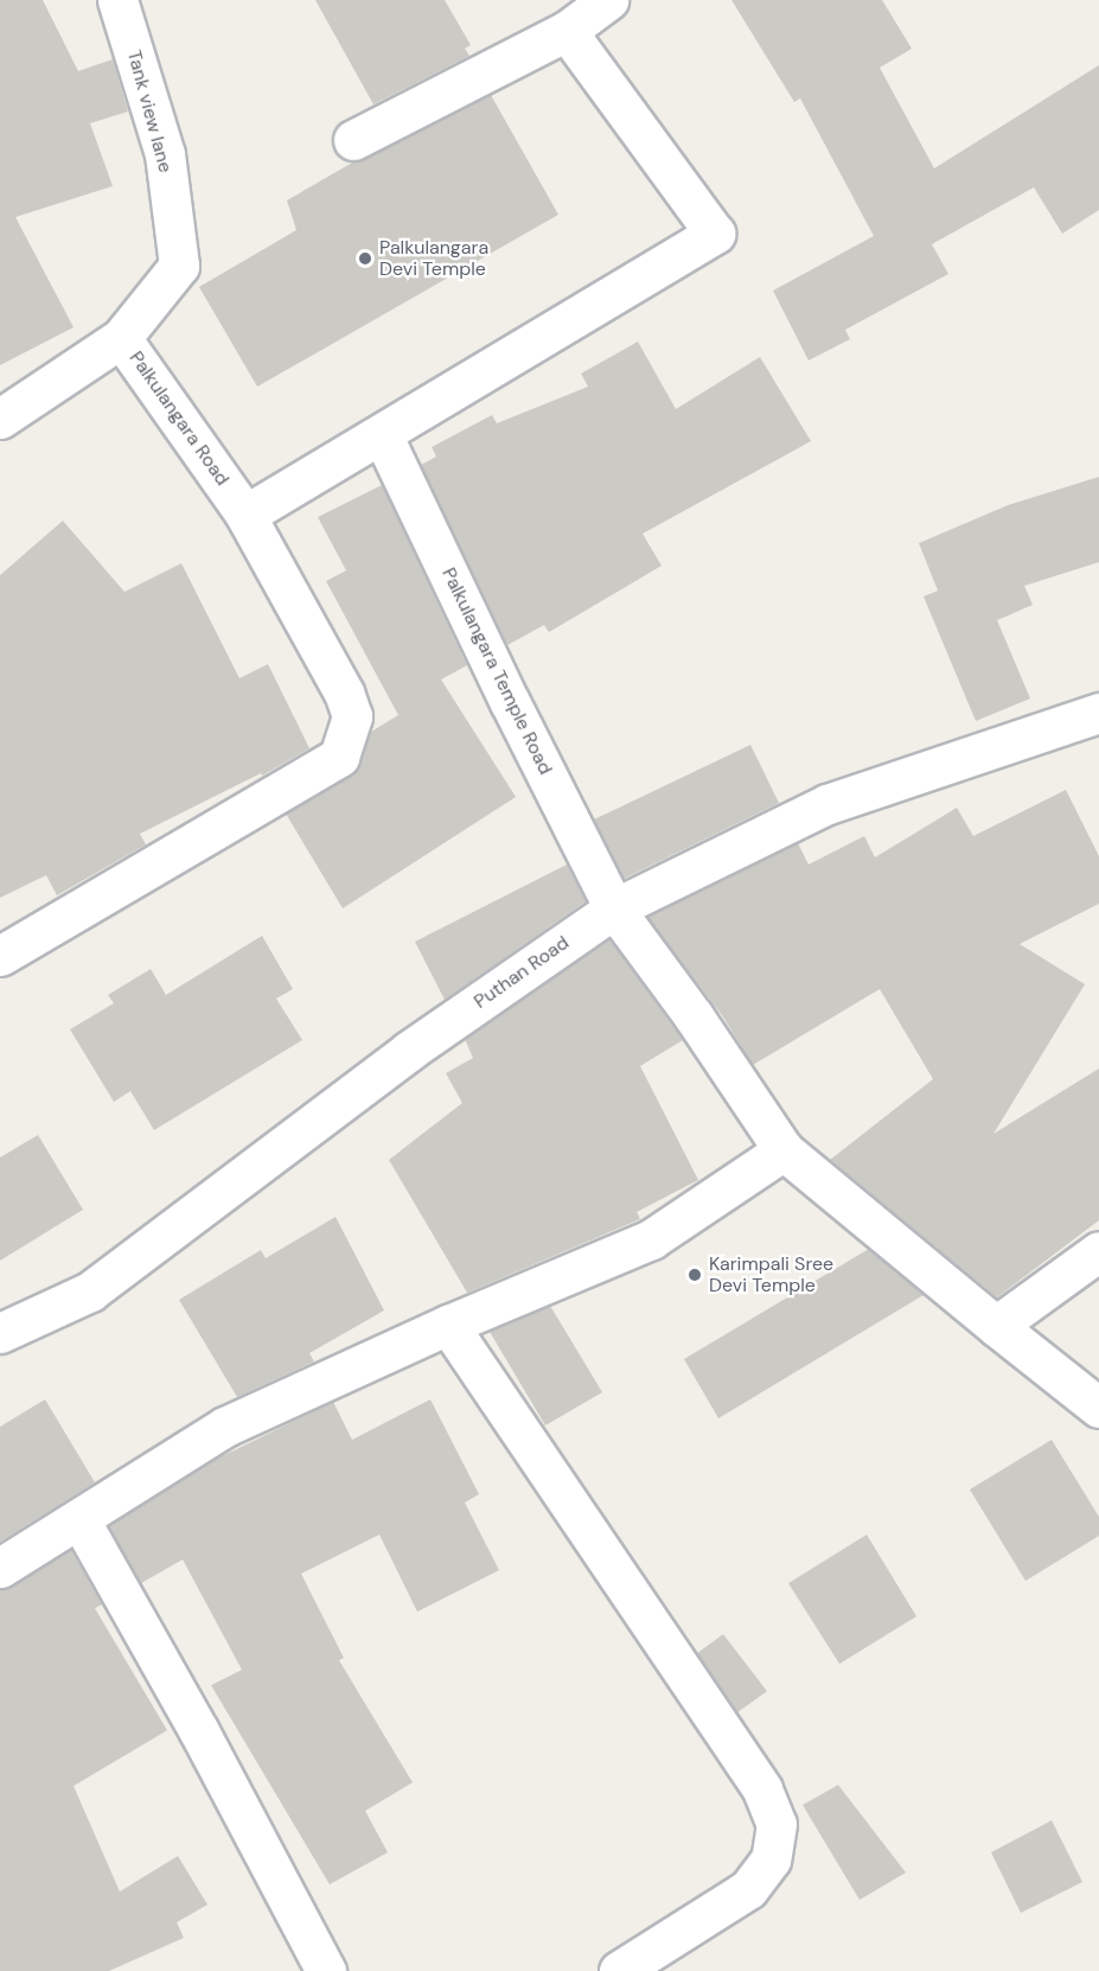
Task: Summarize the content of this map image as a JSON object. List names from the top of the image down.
{
  "streets": {
    "street": [
      "Tank view lane",
      "Palkulangara Road",
      "Palkulangara Temple Road",
      "Puthan Road"
    ]
  },
  "crossings": [
    ["Tank view lane", "Palkulangara Road"],
    ["Palkulangara Temple Road", "Puthan Road"]
  ],
  "places": ["Palkulangara Devi Temple", "Karimpali Sree Devi Temple"]
}
